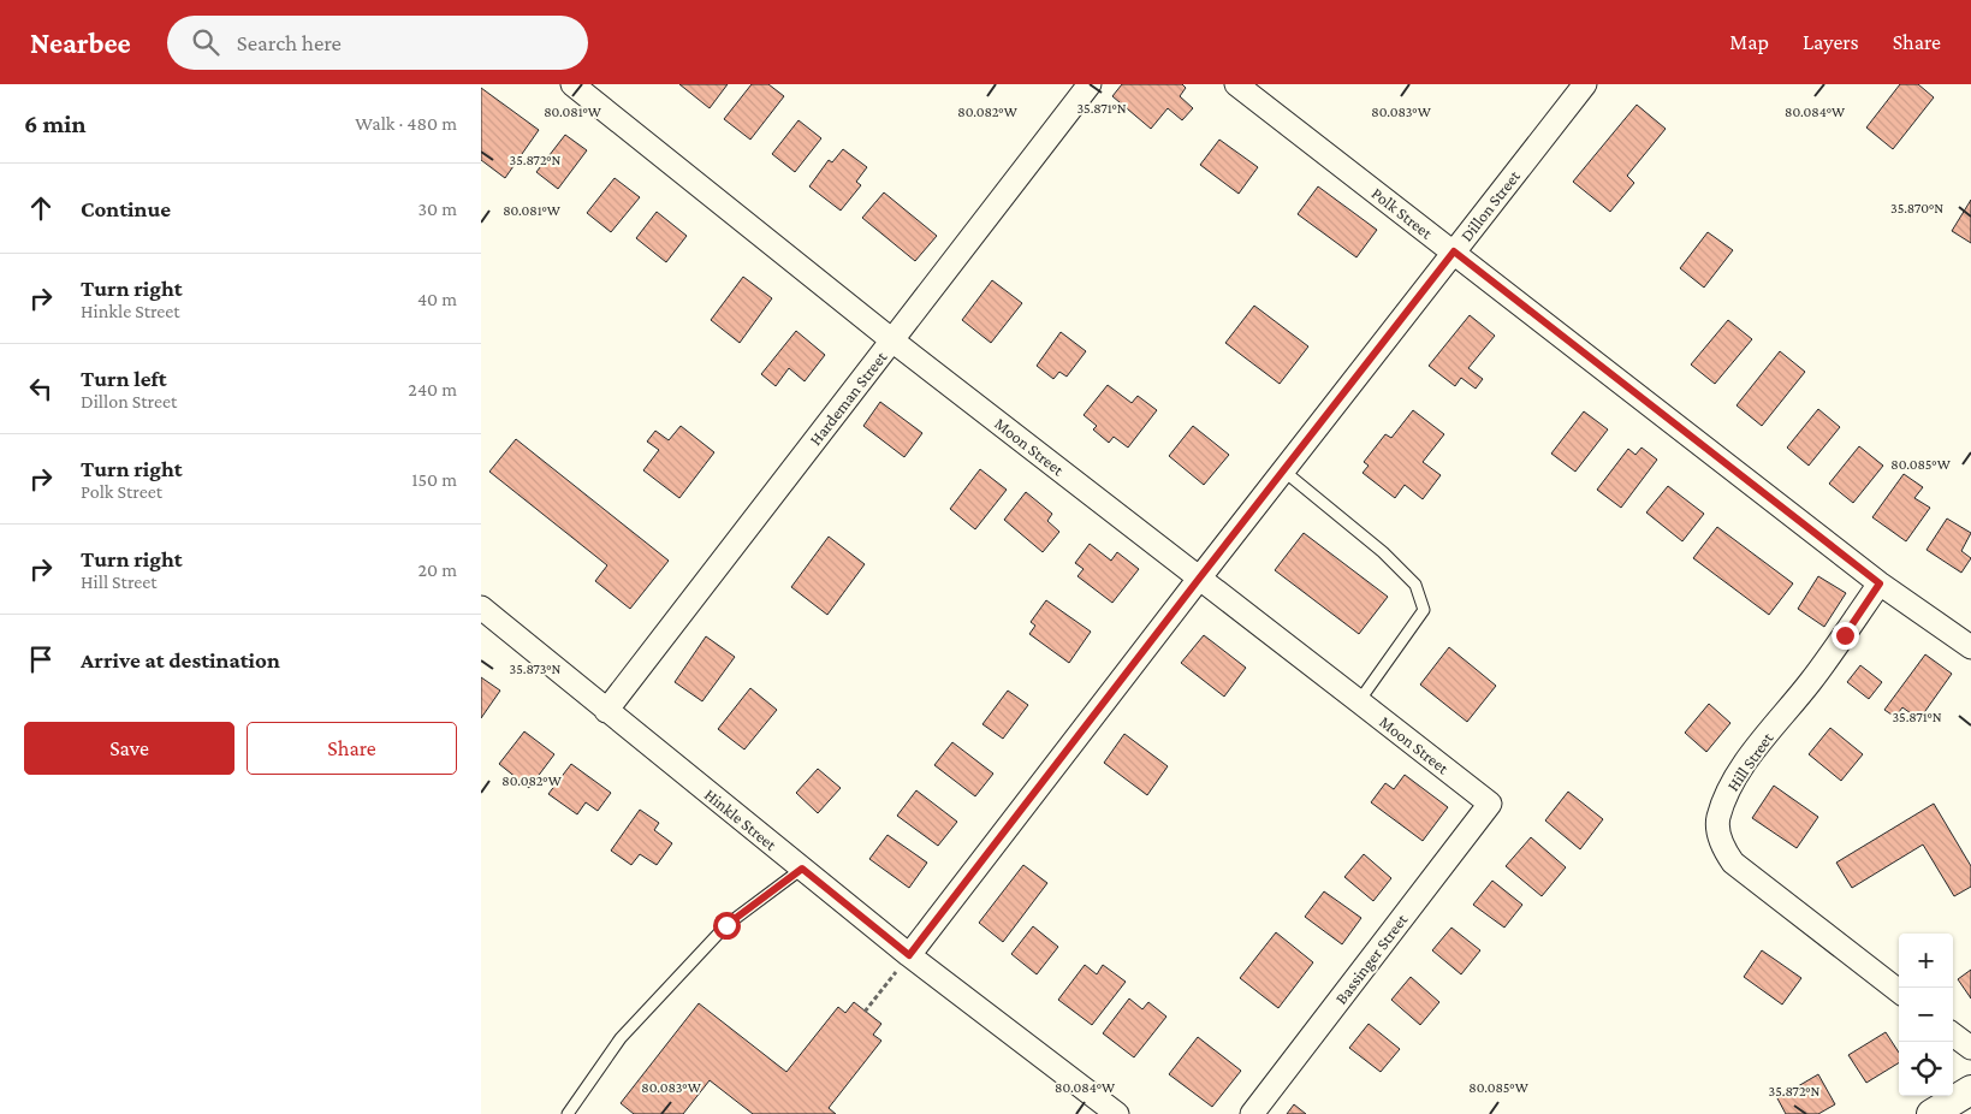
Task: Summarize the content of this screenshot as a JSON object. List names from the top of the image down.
{
  "streets": {
    "street": [
      "Dillon Street",
      "Polk Street",
      "Hardeman Street",
      "Moon Street",
      "Hill Street",
      "Hinkle Street",
      "Bassinger Street"
    ]
  },
  "crossings": [
    ["Dillon Street", "Polk Street"],
    ["Dillon Street", "Moon Street"],
    ["Dillon Street", "Hinkle Street"],
    ["Polk Street", "Hill Street"],
    ["Hardeman Street", "Moon Street"],
    ["Hardeman Street", "Hinkle Street"],
    ["Moon Street", "Bassinger Street"]
  ],
  "page": {
    "header": "Nearbee",
    "search": "Search here",
    "nav": ["Map", "Layers", "Share"],
    "heading": ["6 min", "Walk · 480 m"],
    "list": [
      ["Continue", "30 m"],
      ["Turn right", "Hinkle Street", "40 m"],
      ["Turn left", "Dillon Street", "240 m"],
      ["Turn right", "Polk Street", "150 m"],
      ["Turn right", "Hill Street", "20 m"],
      "Arrive at destination"
    ],
    "buttons": ["Save", "Share"],
    "map_buttons": ["+", "−"]
  },
  "coordinates": [
    "35.871°N",
    "80.081°W",
    "80.082°W",
    "80.083°W",
    "80.084°W",
    "35.872°N",
    "35.870°N",
    "80.085°W",
    "35.873°N"
  ]
}
